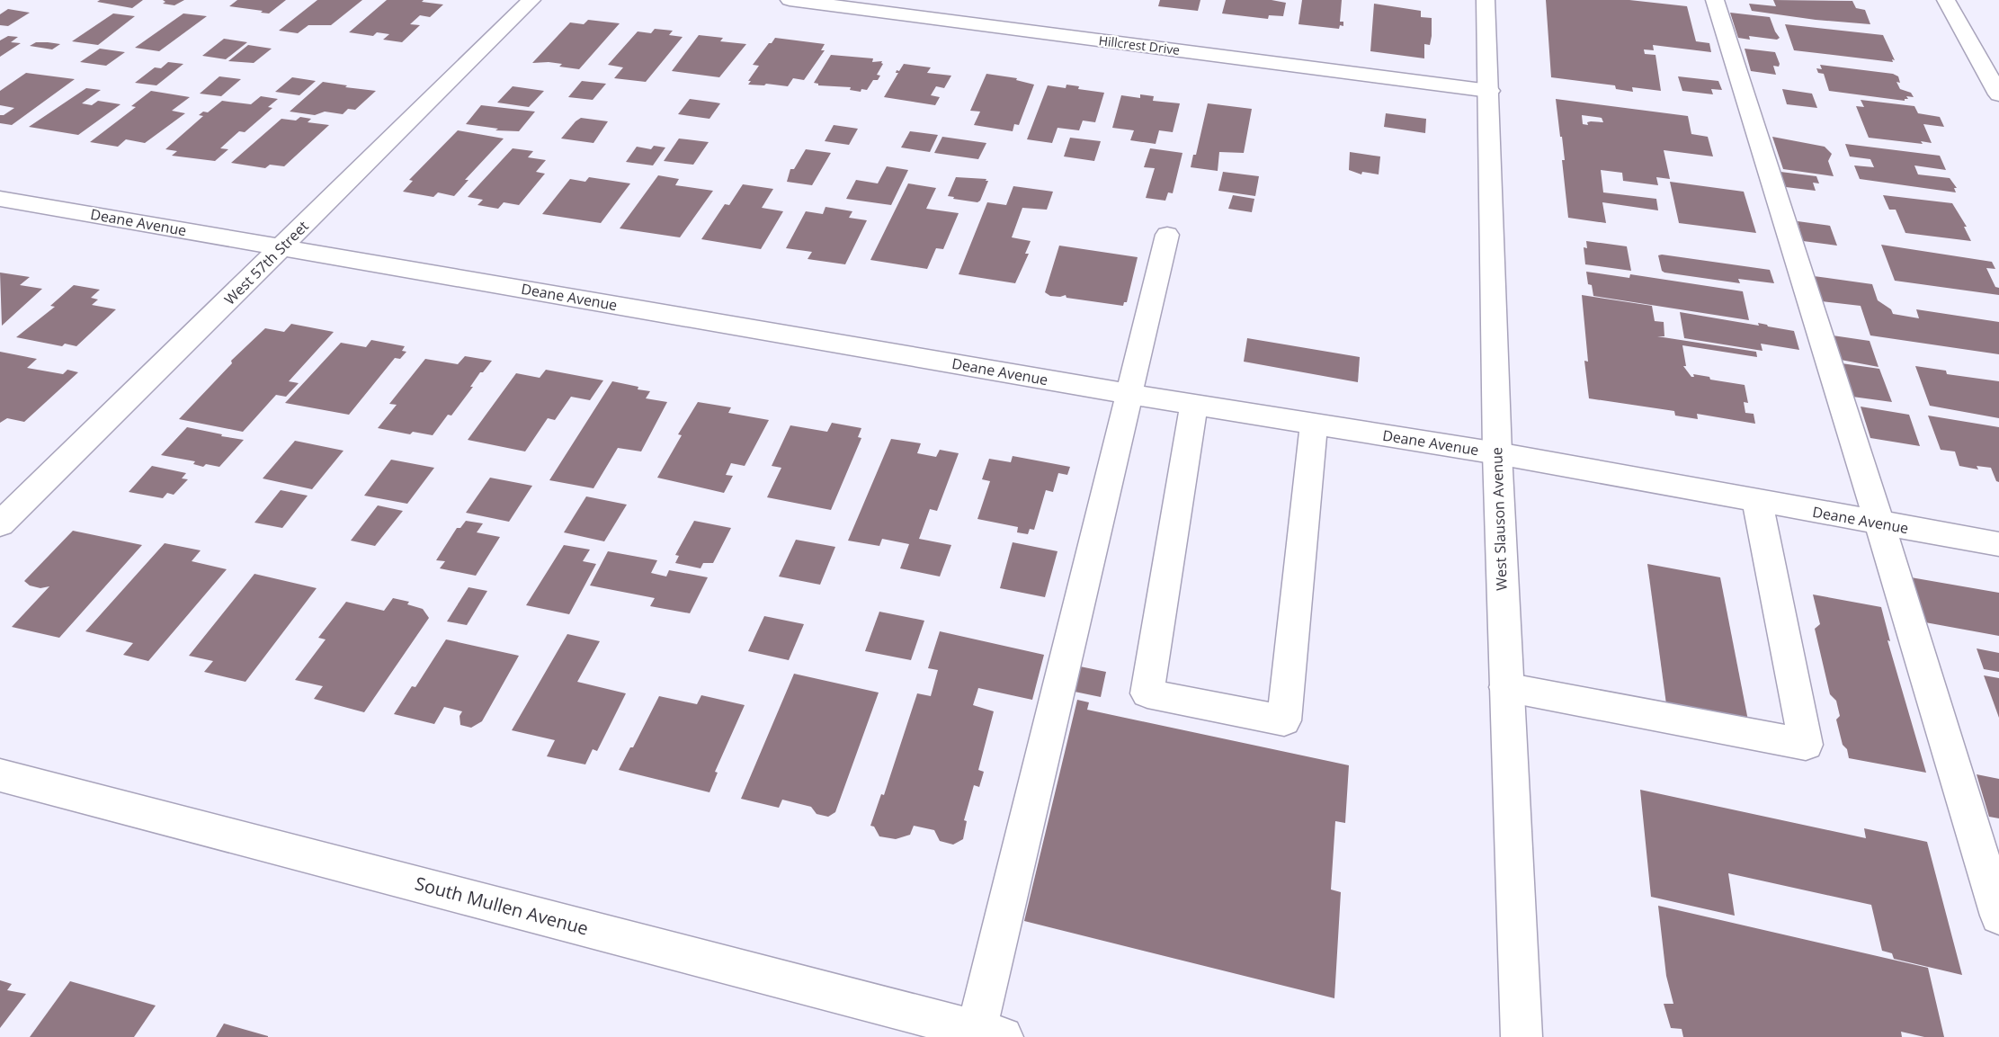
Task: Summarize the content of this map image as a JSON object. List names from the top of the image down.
{
  "streets": {
    "street": [
      "Hillcrest Drive",
      "Deane Avenue",
      "West 57th Street",
      "West Slauson Avenue",
      "South Mullen Avenue"
    ]
  },
  "crossings": [
    ["Hillcrest Drive", "West Slauson Avenue"],
    ["Deane Avenue", "West 57th Street"],
    ["Deane Avenue", "West Slauson Avenue"]
  ]
}
